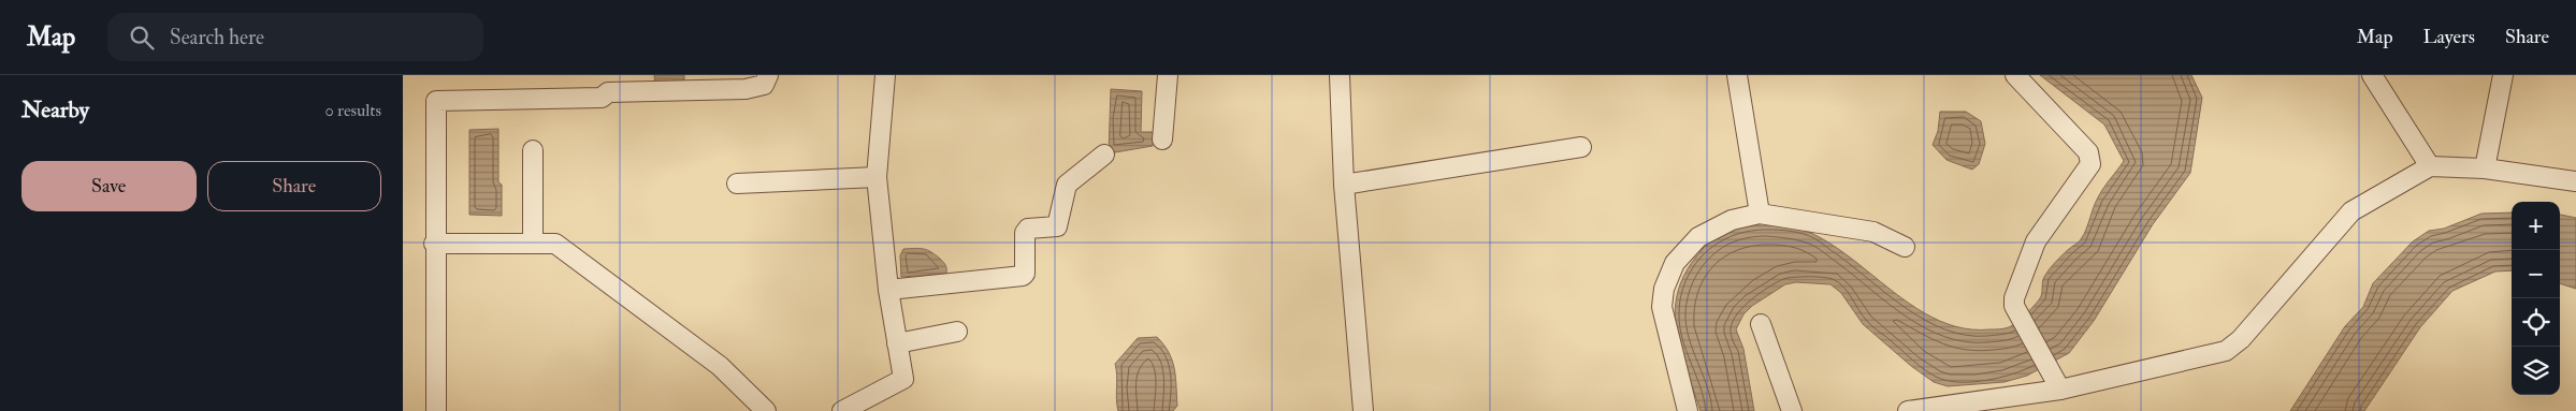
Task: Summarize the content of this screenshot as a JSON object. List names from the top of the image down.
{
  "page": {
    "header": "Map",
    "search": "Search here",
    "nav": ["Map", "Layers", "Share"],
    "heading": ["Nearby", "0 results"],
    "buttons": ["Save", "Share"],
    "map_buttons": ["+", "−"]
  }
}
